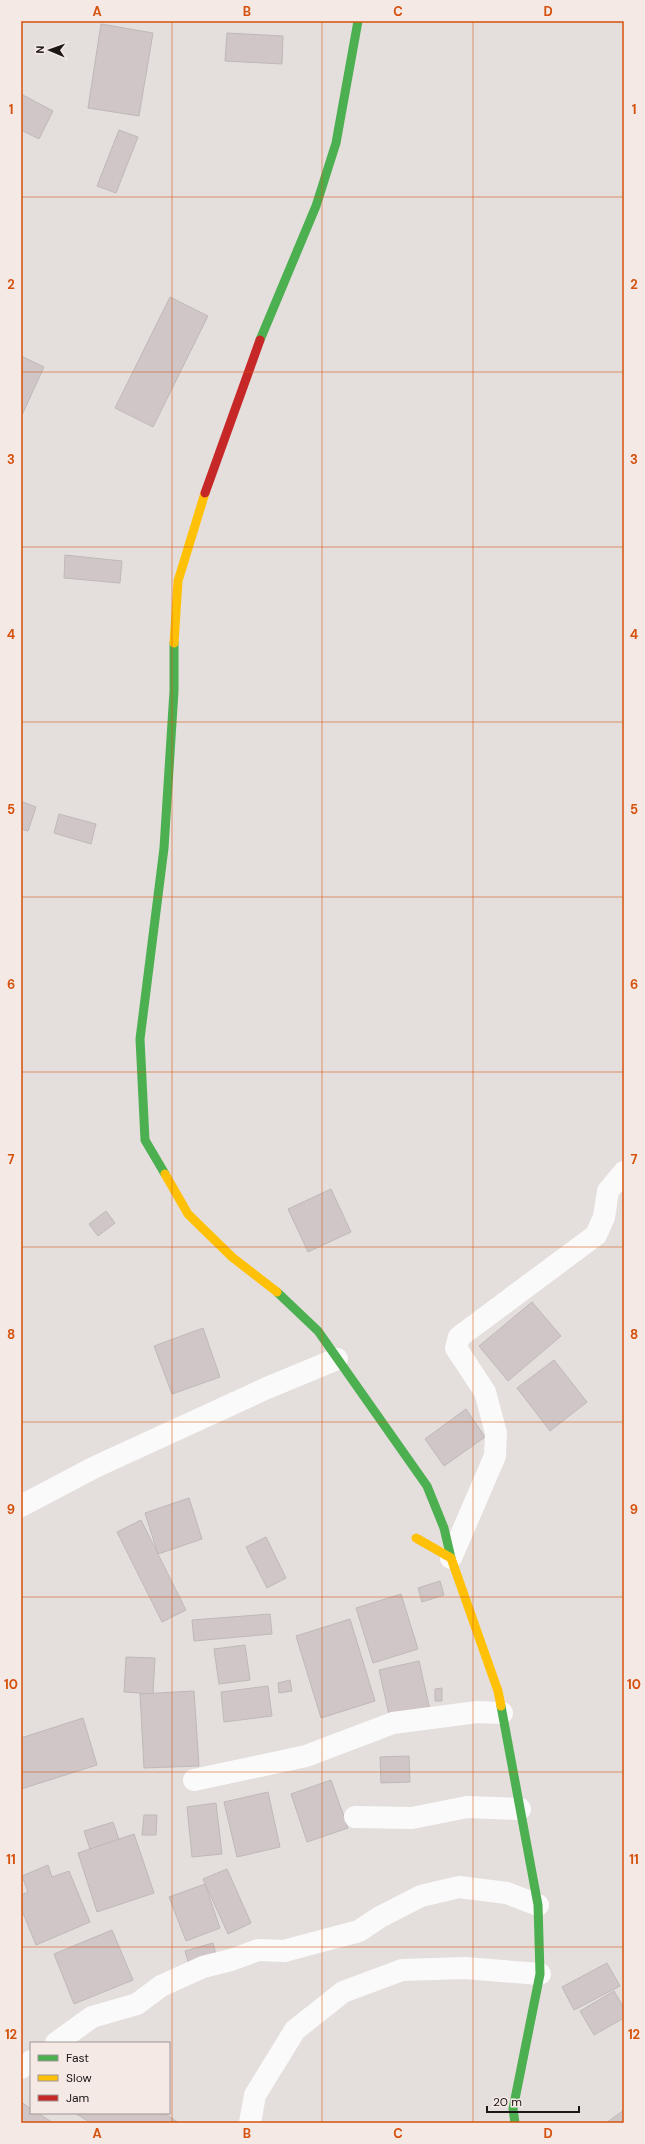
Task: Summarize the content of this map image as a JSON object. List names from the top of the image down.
{
  "legend": ["Fast", "Slow", "Jam"],
  "scale_bar": "20 m",
  "north": "left",
  "grid": {
    "columns": [
      "A",
      "B",
      "C",
      "D"
    ],
    "rows": [
      "1",
      "2",
      "3",
      "4",
      "5",
      "6",
      "7",
      "8",
      "9",
      "10",
      "11",
      "12"
    ]
  }
}
